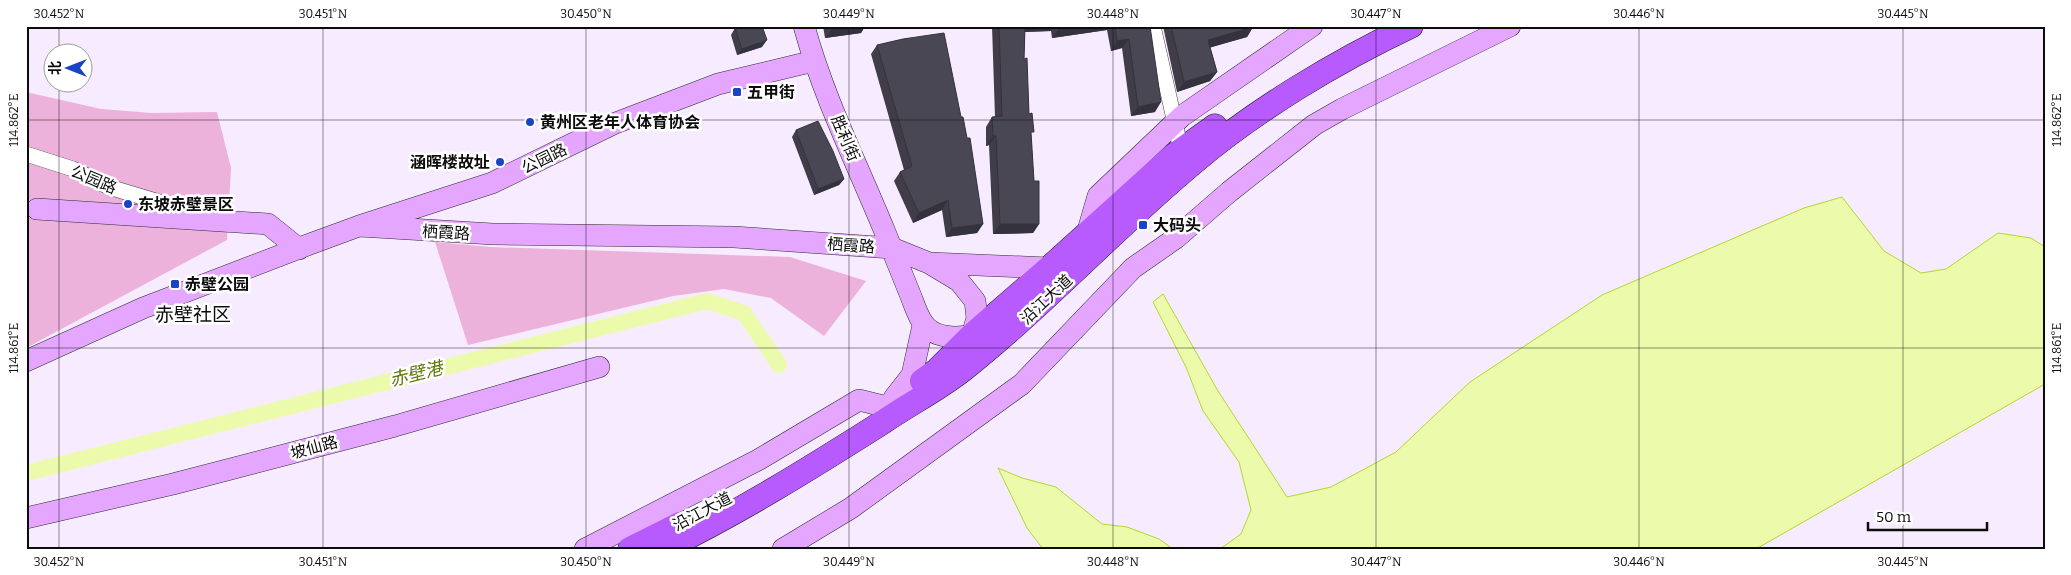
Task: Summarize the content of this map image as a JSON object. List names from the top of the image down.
{
  "streets": {
    "main road": ["沿江大道"],
    "street": [
      "胜利街",
      "公园路",
      "栖霞路",
      "坡仙路"
    ]
  },
  "crossings": [
    ["胜利街", "公园路"],
    ["胜利街", "栖霞路"],
    ["公园路", "栖霞路"]
  ],
  "districts": ["赤壁社区"],
  "water": ["赤壁港"],
  "places": {
    "transit": ["五甲街", "大码头", "赤壁公园"],
    "other": ["黄州区老年人体育协会", "涵晖楼故址", "东坡赤壁景区"]
  },
  "scale_bar": "50 m",
  "north": "left",
  "coordinates": [
    "30.452°N",
    "30.451°N",
    "30.450°N",
    "30.449°N",
    "30.448°N",
    "30.447°N",
    "30.446°N",
    "30.445°N",
    "114.862°E",
    "114.861°E"
  ]
}
